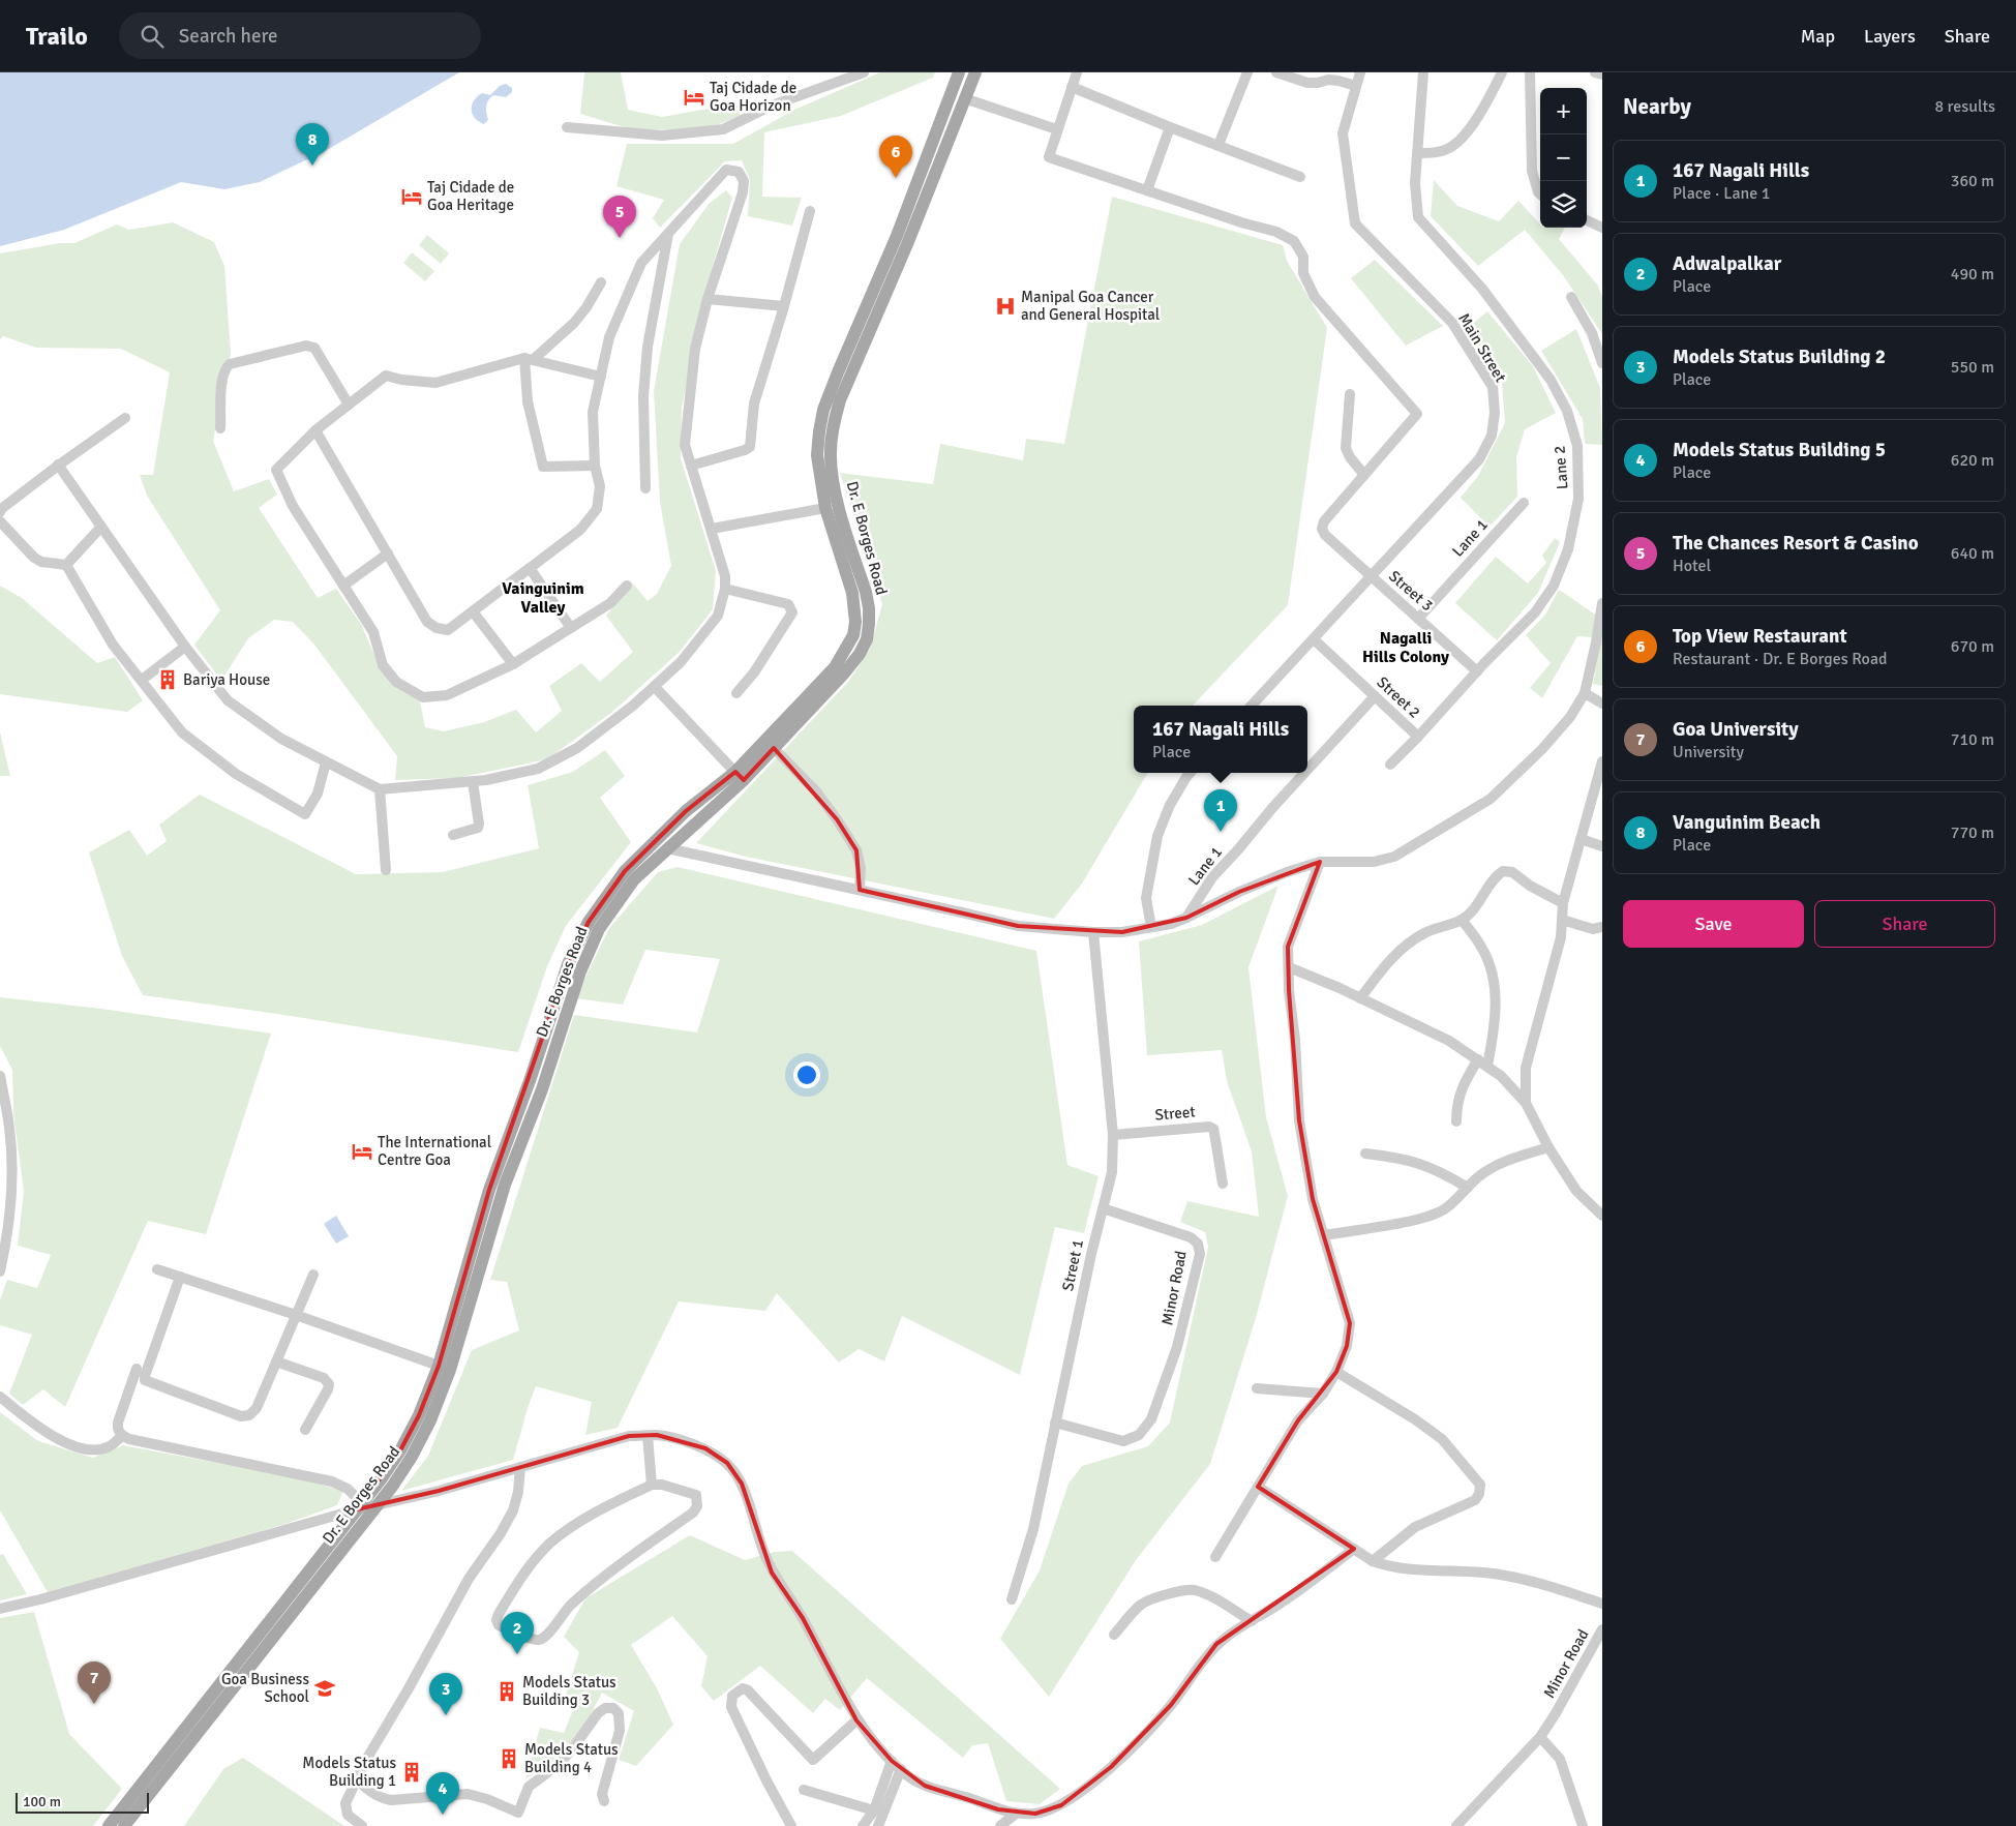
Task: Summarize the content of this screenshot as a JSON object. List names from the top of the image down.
{
  "streets": {
    "main road": ["Dr. E Borges Road"],
    "street": [
      "Main Street",
      "Lane 2",
      "Lane 1",
      "Street 3",
      "Street 2",
      "Street",
      "Street 1",
      "Minor Road"
    ]
  },
  "crossings": [
    ["Main Street", "Street 3"],
    ["Main Street", "Street 2"],
    ["Lane 2", "Street 3"],
    ["Lane 2", "Street 2"],
    ["Lane 1", "Street 3"],
    ["Lane 1", "Street 2"],
    ["Street", "Street 1"],
    ["Street 1", "Minor Road"]
  ],
  "districts": ["Vainguinim Valley", "Nagalli Hills Colony"],
  "places": {
    "hotel": ["Taj Cidade de Goa Horizon", "Taj Cidade de Goa Heritage", "The International Centre Goa"],
    "hospital": ["Manipal Goa Cancer and General Hospital"],
    "building": [
      "Bariya House",
      "Models Status Building 3",
      "Models Status Building 4",
      "Models Status Building 1"
    ],
    "school or university": ["Goa Business School"]
  },
  "scale_bar": "100 m",
  "page": {
    "header": "Trailo",
    "search": "Search here",
    "nav": ["Map", "Layers", "Share"],
    "heading": ["Nearby", "8 results"],
    "map_buttons": ["+", "−"],
    "pins": [
      "8",
      "6",
      "5",
      "1",
      "2",
      "7",
      "3",
      "4"
    ],
    "list": [
      {
        "mark": "1",
        "name": "167 Nagali Hills",
        "note": "Place · Lane 1",
        "value": "360 m"
      },
      {
        "mark": "2",
        "name": "Adwalpalkar",
        "note": "Place",
        "value": "490 m"
      },
      {
        "mark": "3",
        "name": "Models Status Building 2",
        "note": "Place",
        "value": "550 m"
      },
      {
        "mark": "4",
        "name": "Models Status Building 5",
        "note": "Place",
        "value": "620 m"
      },
      {
        "mark": "5",
        "name": "The Chances Resort & Casino",
        "note": "Hotel",
        "value": "640 m"
      },
      {
        "mark": "6",
        "name": "Top View Restaurant",
        "note": "Restaurant · Dr. E Borges Road",
        "value": "670 m"
      },
      {
        "mark": "7",
        "name": "Goa University",
        "note": "University",
        "value": "710 m"
      },
      {
        "mark": "8",
        "name": "Vanguinim Beach",
        "note": "Place",
        "value": "770 m"
      }
    ],
    "popup": ["167 Nagali Hills", "Place"],
    "buttons": ["Save", "Share"],
    "scale": "100 m"
  }
}
